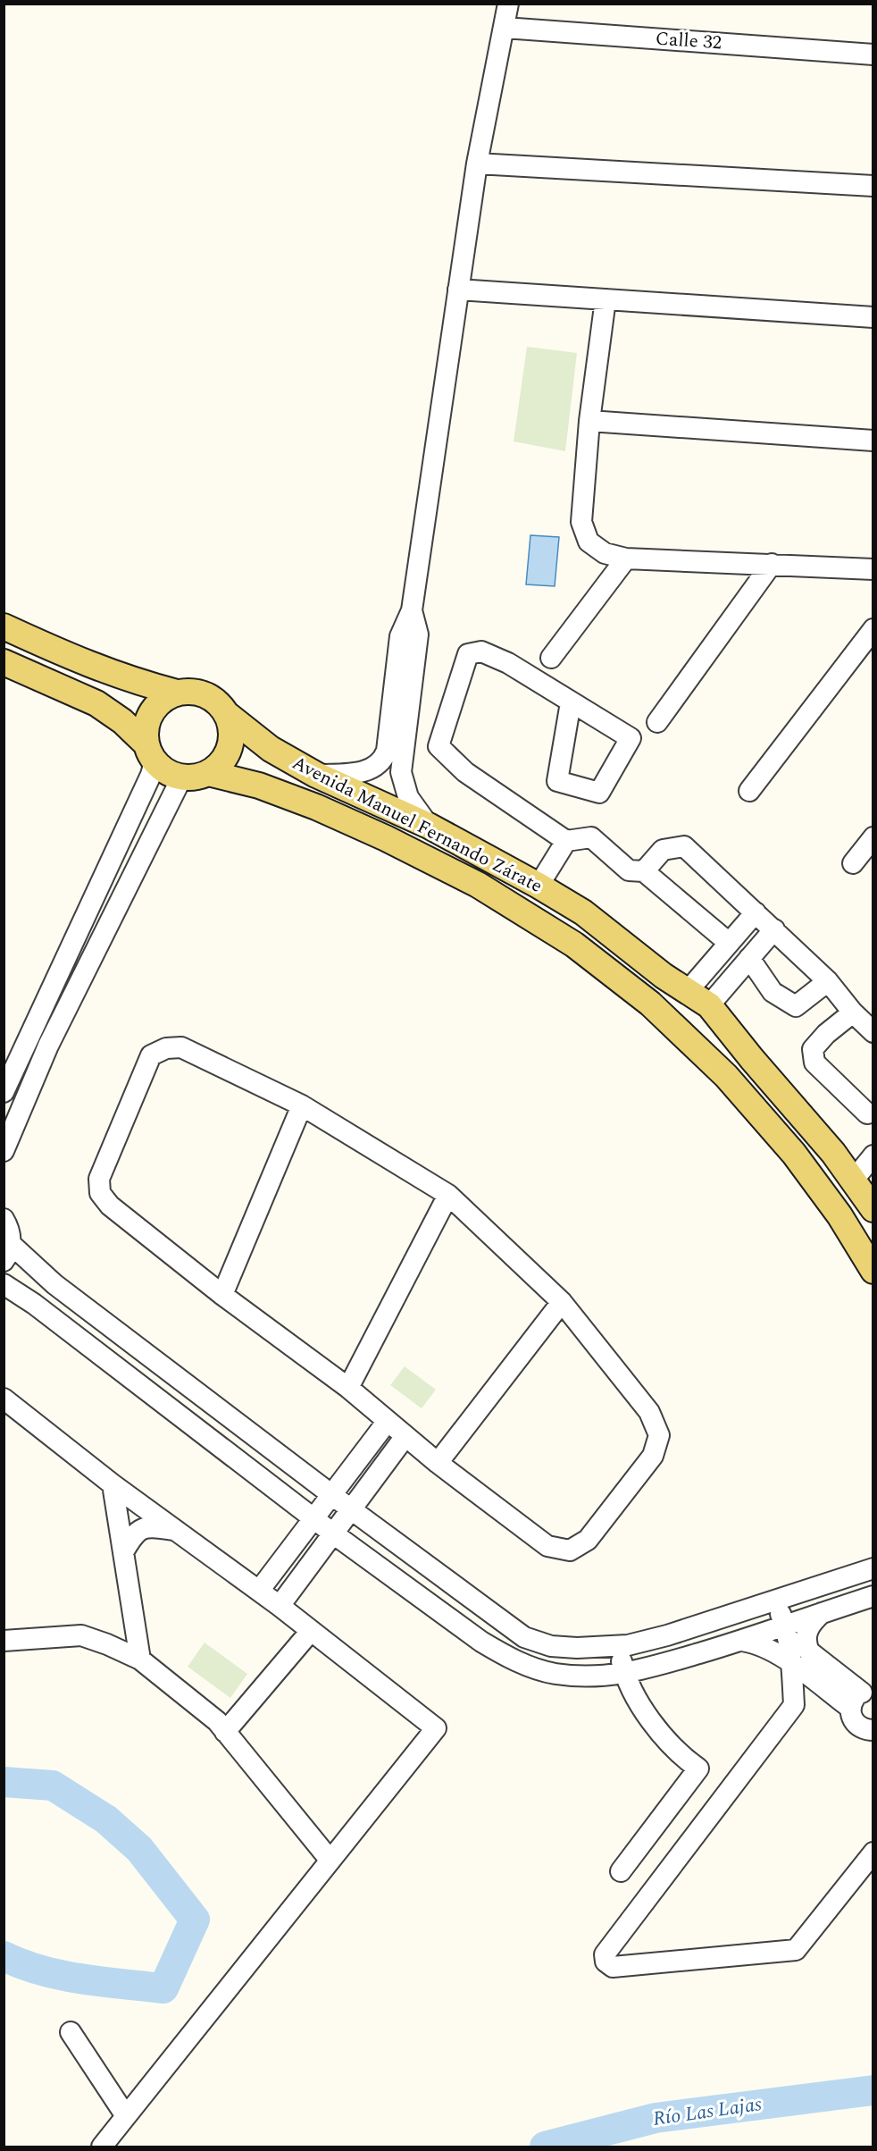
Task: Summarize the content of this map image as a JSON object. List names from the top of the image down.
{
  "streets": {
    "main road": ["Avenida Manuel Fernando Zárate"],
    "street": ["Calle 32"]
  },
  "water": ["Río Las Lajas"]
}
